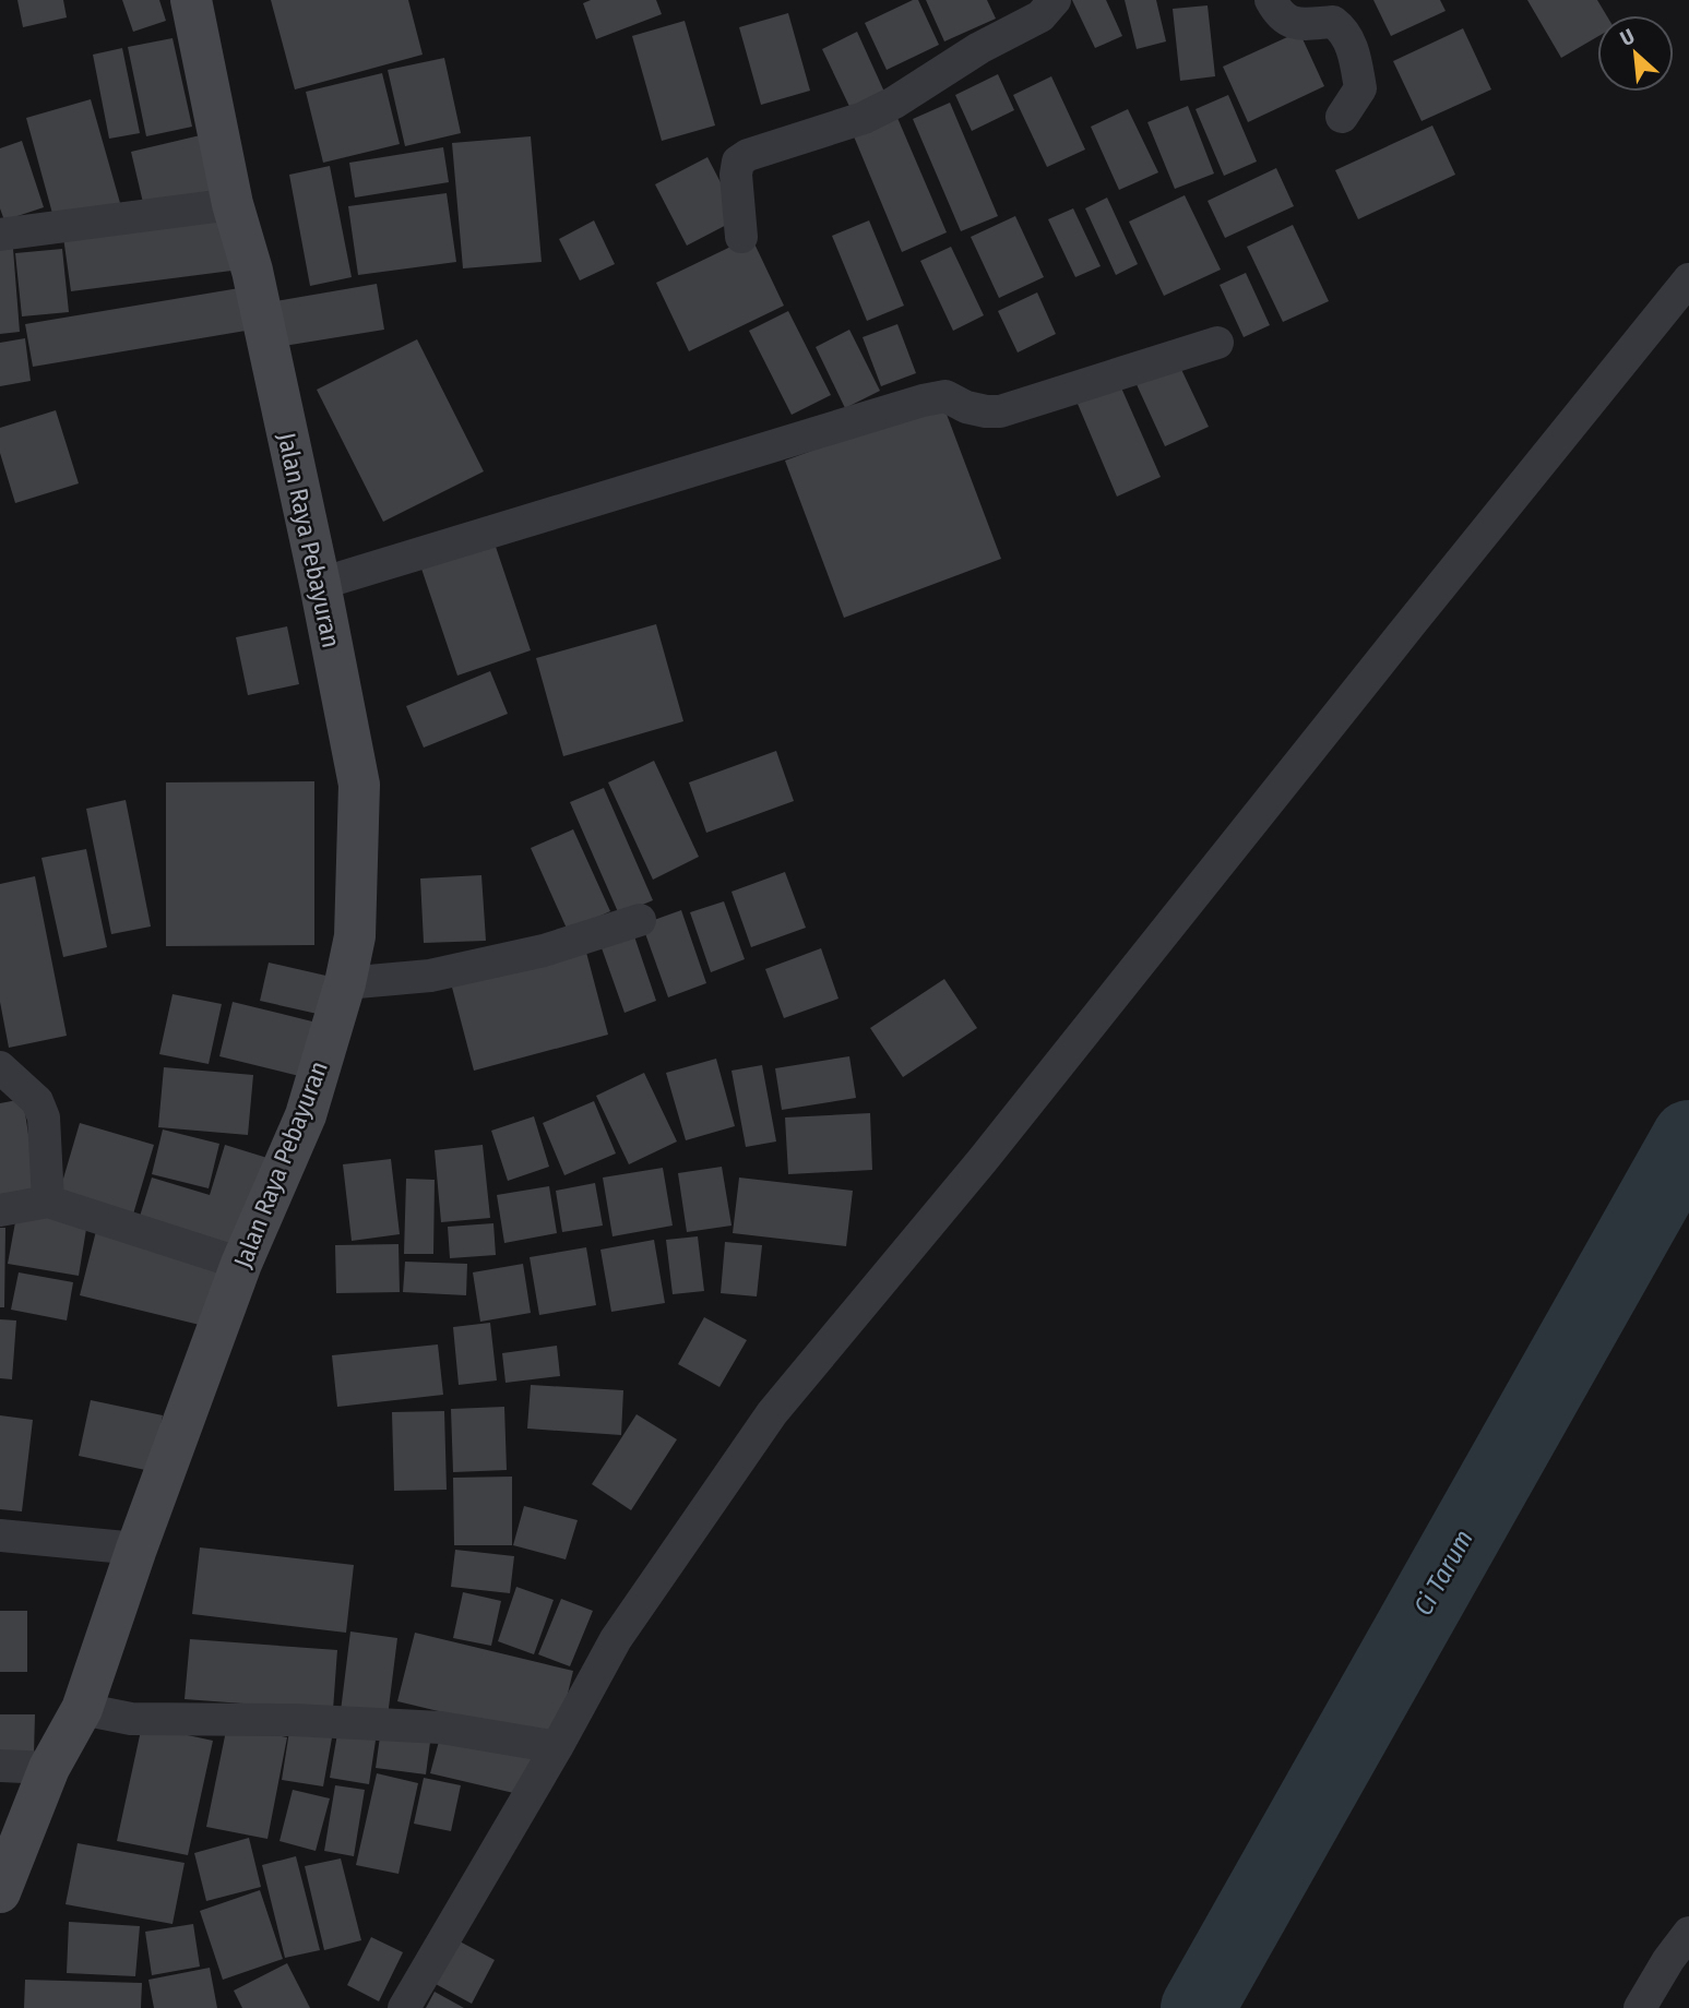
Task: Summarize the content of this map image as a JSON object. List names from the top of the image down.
{
  "streets": {
    "main road": ["Jalan Raya Pebayuran"]
  },
  "water": ["Ci Tarum"],
  "north": "top left"
}
